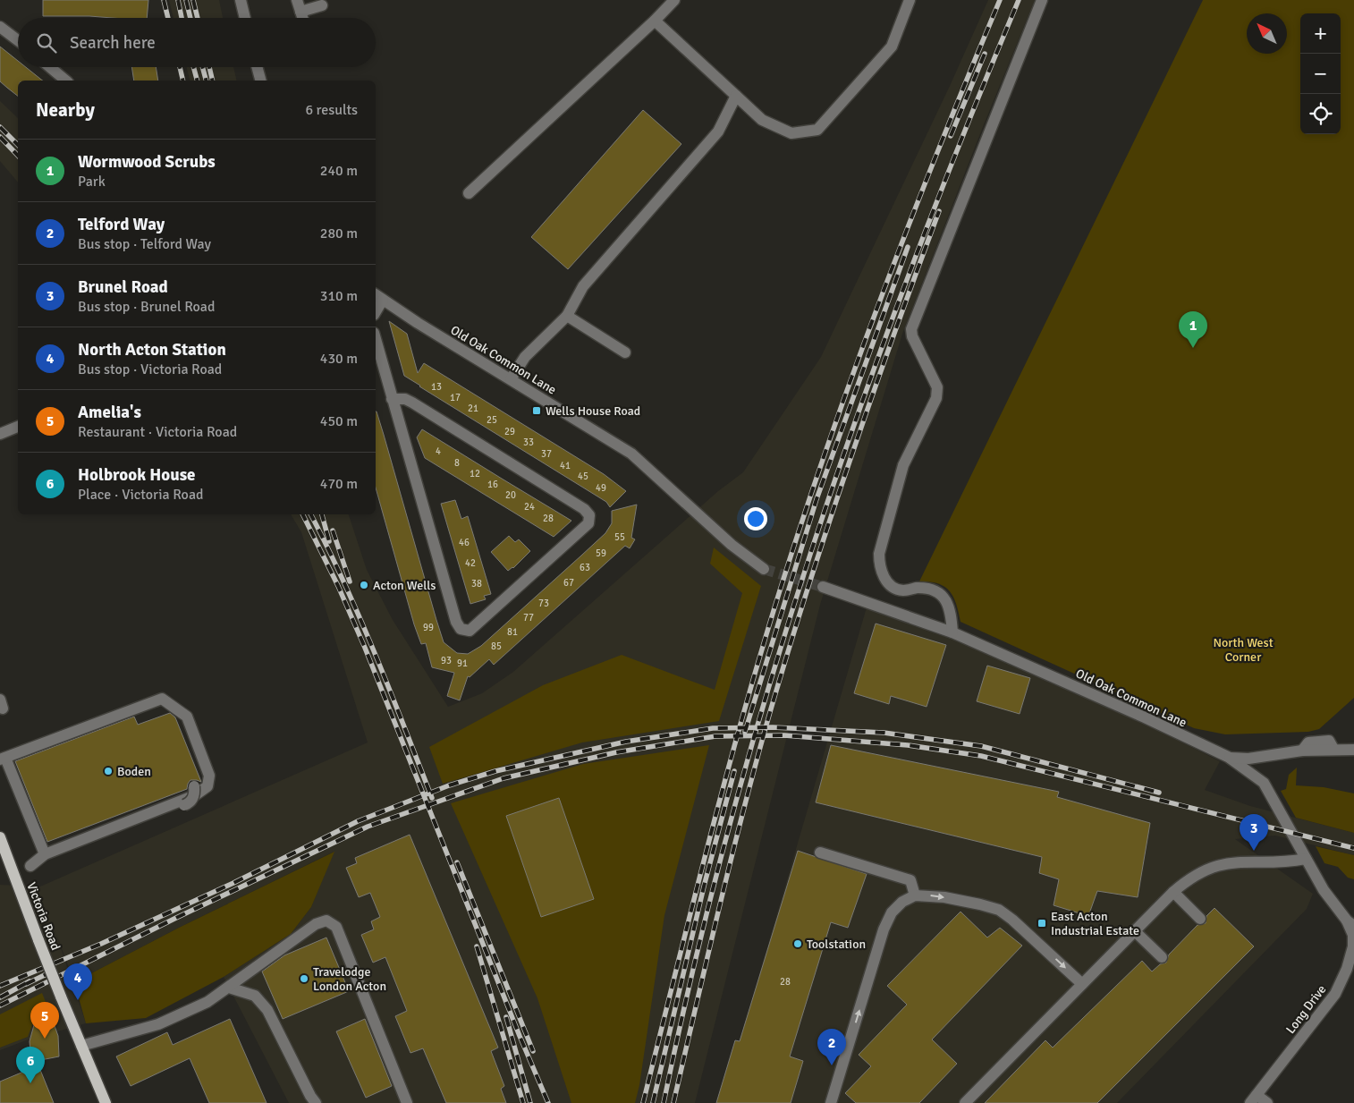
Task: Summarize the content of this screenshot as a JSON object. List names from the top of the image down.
{
  "streets": {
    "main road": ["Victoria Road"],
    "street": ["Old Oak Common Lane", "Long Drive"]
  },
  "crossings": [
    ["Old Oak Common Lane", "Long Drive"]
  ],
  "parks": ["North West Corner"],
  "places": {
    "transit": ["Wells House Road", "East Acton Industrial Estate"],
    "other": [
      "Acton Wells",
      "Boden",
      "Toolstation",
      "Travelodge London Acton"
    ]
  },
  "house_numbers": [
    "13",
    "17",
    "21",
    "25",
    "29",
    "33",
    "4",
    "37",
    "8",
    "41",
    "12",
    "45",
    "16",
    "49",
    "20",
    "24",
    "28",
    "55",
    "46",
    "59",
    "42",
    "63",
    "67",
    "38",
    "73",
    "77",
    "99",
    "81",
    "85",
    "93",
    "91",
    "28"
  ],
  "north": "top left",
  "page": {
    "map_buttons": ["+", "−"],
    "search": "Search here",
    "heading": ["Nearby", "6 results"],
    "list": [
      {
        "mark": "1",
        "name": "Wormwood Scrubs",
        "note": "Park",
        "value": "240 m"
      },
      {
        "mark": "2",
        "name": "Telford Way",
        "note": "Bus stop · Telford Way",
        "value": "280 m"
      },
      {
        "mark": "3",
        "name": "Brunel Road",
        "note": "Bus stop · Brunel Road",
        "value": "310 m"
      },
      {
        "mark": "4",
        "name": "North Acton Station",
        "note": "Bus stop · Victoria Road",
        "value": "430 m"
      },
      {
        "mark": "5",
        "name": "Amelia's",
        "note": "Restaurant · Victoria Road",
        "value": "450 m"
      },
      {
        "mark": "6",
        "name": "Holbrook House",
        "note": "Place · Victoria Road",
        "value": "470 m"
      }
    ],
    "pins": [
      "1",
      "3",
      "4",
      "5",
      "2",
      "6"
    ]
  }
}
